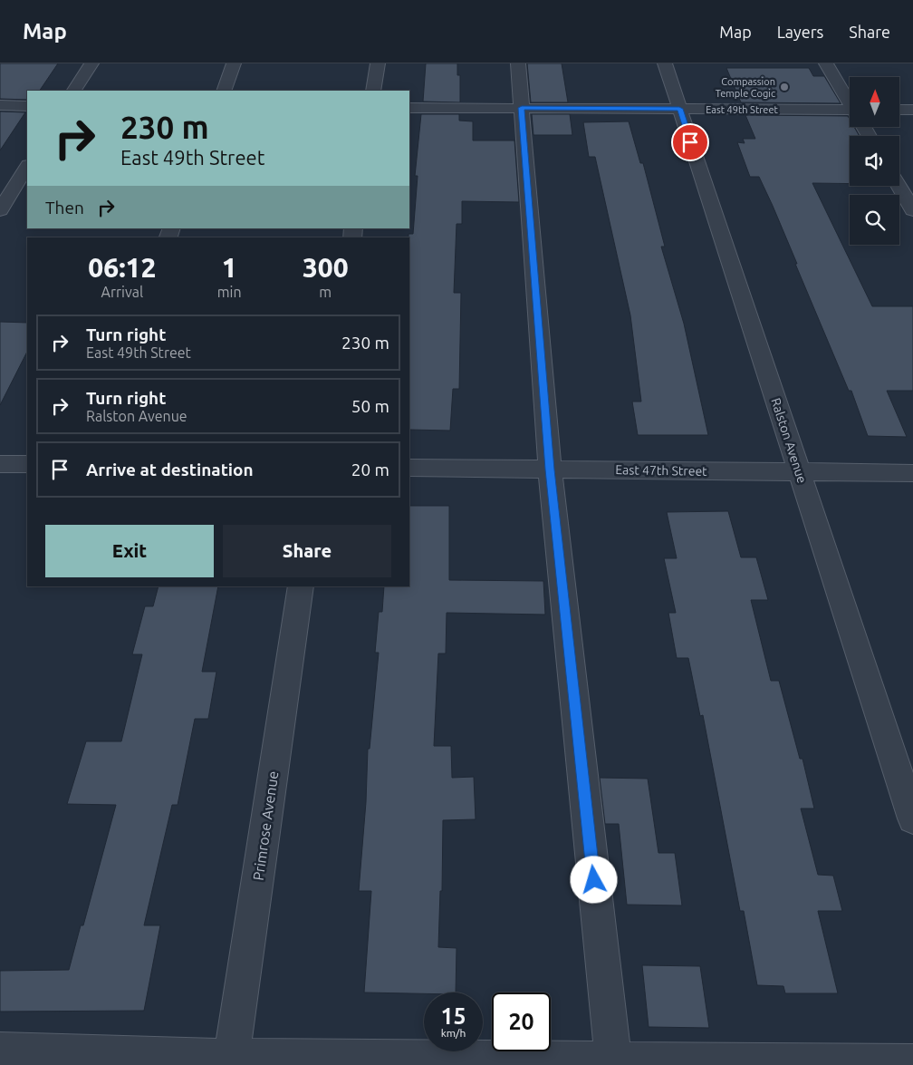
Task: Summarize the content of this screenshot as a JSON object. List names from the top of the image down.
{
  "streets": {
    "street": [
      "East 49th Street",
      "Ralston Avenue",
      "East 47th Street",
      "Primrose Avenue"
    ]
  },
  "crossings": [
    ["East 49th Street", "Ralston Avenue"],
    ["Ralston Avenue", "East 47th Street"]
  ],
  "places": ["Compassion Temple Cogic"],
  "north": "top",
  "page": {
    "header": "Map",
    "nav": ["Map", "Layers", "Share"],
    "turn": ["230 m", "East 49th Street"],
    "then": "Then",
    "eta": [
      "06:12",
      "Arrival",
      "1",
      "min",
      "300",
      "m"
    ],
    "list": [
      {
        "name": "Turn right",
        "note": "East 49th Street",
        "value": "230 m"
      },
      {
        "name": "Turn right",
        "note": "Ralston Avenue",
        "value": "50 m"
      },
      {
        "name": "Arrive at destination",
        "value": "20 m"
      }
    ],
    "buttons": ["Exit", "Share"],
    "speed": "15 km/h",
    "limit": "20"
  }
}
